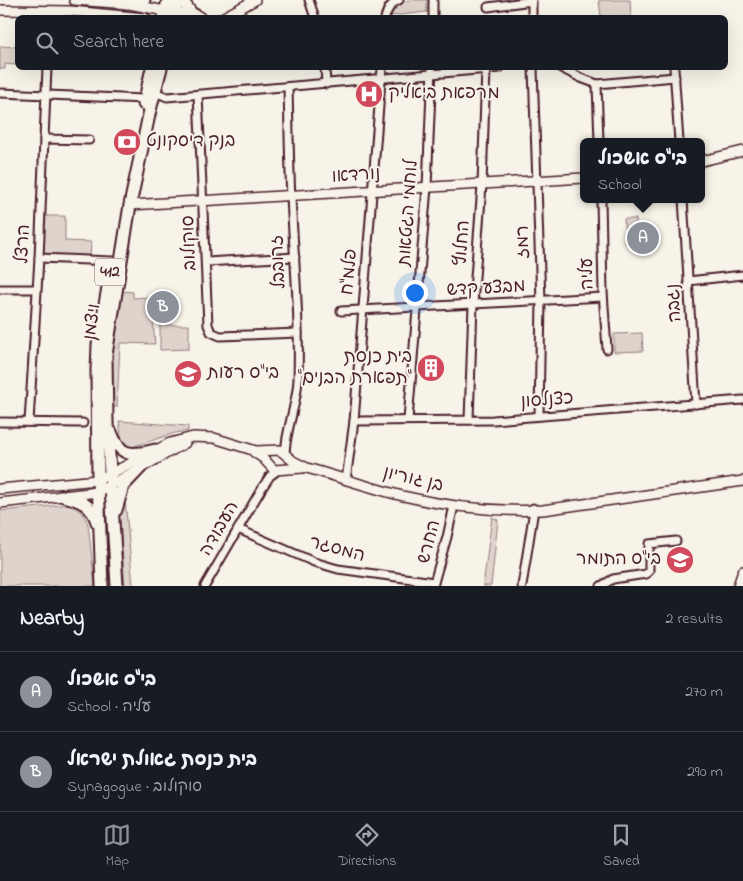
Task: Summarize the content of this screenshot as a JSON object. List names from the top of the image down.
{
  "streets": {
    "main road": ["412", "ויצמן"],
    "street": [
      "נורדאו",
      "לוחמי הגטאות",
      "רמז",
      "סוקולוב",
      "החלוץ",
      "הרצל",
      "זרובבל",
      "פלמ\"ח",
      "עליה",
      "מבצע קדש",
      "נגבה",
      "כצנלסון",
      "בן גוריון",
      "העבודה",
      "החרש",
      "המסגר"
    ]
  },
  "crossings": [
    ["נורדאו", "לוחמי הגטאות"],
    ["נורדאו", "רמז"],
    ["נורדאו", "סוקולוב"],
    ["נורדאו", "החלוץ"],
    ["נורדאו", "זרובבל"],
    ["נורדאו", "פלמ\"ח"],
    ["נורדאו", "ויצמן"],
    ["לוחמי הגטאות", "מבצע קדש"],
    ["לוחמי הגטאות", "כצנלסון"],
    ["רמז", "מבצע קדש"],
    ["רמז", "כצנלסון"],
    ["סוקולוב", "זרובבל"],
    ["החלוץ", "מבצע קדש"],
    ["החלוץ", "כצנלסון"],
    ["זרובבל", "בן גוריון"],
    ["זרובבל", "העבודה"],
    ["פלמ\"ח", "מבצע קדש"],
    ["פלמ\"ח", "כצנלסון"],
    ["פלמ\"ח", "בן גוריון"],
    ["עליה", "מבצע קדש"],
    ["נגבה", "כצנלסון"],
    ["בן גוריון", "העבודה"],
    ["בן גוריון", "החרש"],
    ["העבודה", "המסגר"],
    ["החרש", "המסגר"]
  ],
  "places": {
    "hospital": ["מרפאת ביאליק"],
    "bank": ["בנק דיסקונט"],
    "building": ["בית כנסת \"תפארת הבנים\""],
    "school or university": ["בי\"ס רעות", "בי\"ס התומר"]
  },
  "page": {
    "search": "Search here",
    "popup": ["בי\"ס אשכול", "School"],
    "pins": ["A", "B"],
    "heading": ["Nearby", "2 results"],
    "list": [
      {
        "mark": "A",
        "name": "בי\"ס אשכול",
        "note": "School · עליה",
        "value": "270 m"
      },
      {
        "mark": "B",
        "name": "בית כנסת גאולת ישראל",
        "note": "Synagogue · סוקולוב",
        "value": "290 m"
      }
    ],
    "nav": ["Map", "Directions", "Saved"]
  }
}
